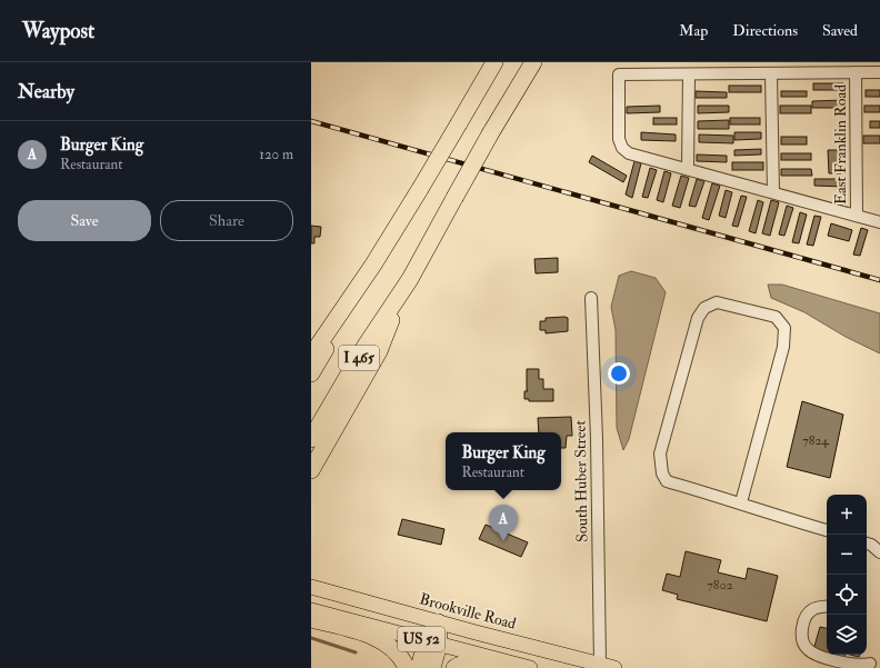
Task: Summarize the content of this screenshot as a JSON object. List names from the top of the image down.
{
  "streets": {
    "highway": ["I 465", "US 52"],
    "main road": ["Brookville Road"],
    "street": ["East Franklin Road", "South Huber Street"]
  },
  "crossings": [
    ["South Huber Street", "Brookville Road"],
    ["Brookville Road", "US 52"]
  ],
  "house_numbers": ["7824", "7802"],
  "page": {
    "header": "Waypost",
    "nav": ["Map", "Directions", "Saved"],
    "heading": "Nearby",
    "list": [
      {
        "mark": "A",
        "name": "Burger King",
        "note": "Restaurant",
        "value": "120 m"
      }
    ],
    "buttons": ["Save", "Share"],
    "popup": ["Burger King", "Restaurant"],
    "map_buttons": ["+", "−"],
    "pins": "A"
  }
}
